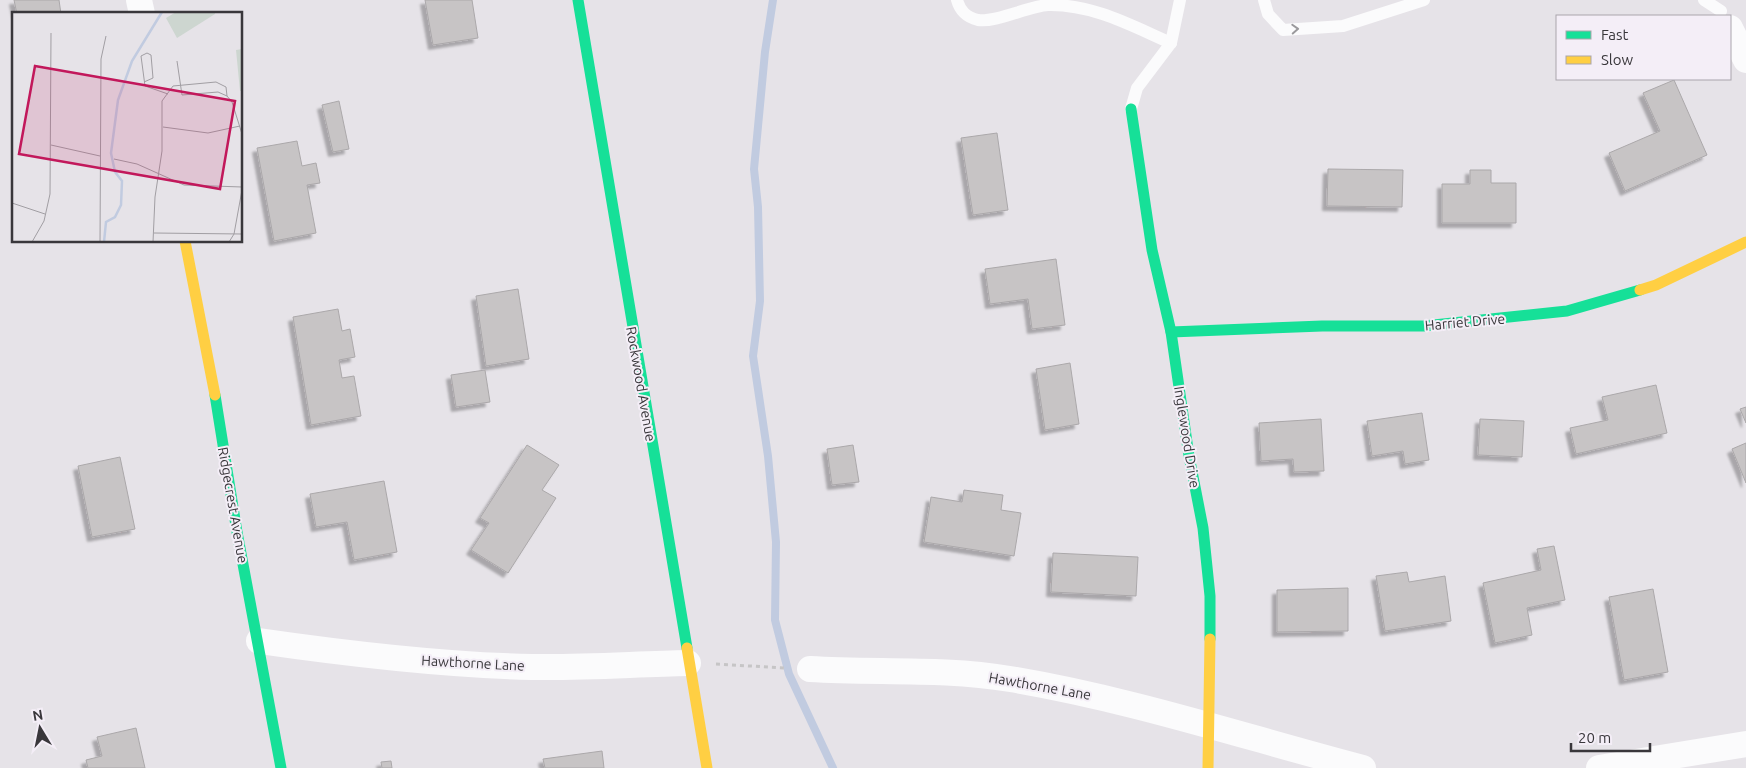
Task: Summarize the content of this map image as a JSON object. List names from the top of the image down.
{
  "streets": {
    "street": [
      "Harriet Drive",
      "Rockwood Avenue",
      "Inglewood Drive",
      "Ridgecrest Avenue",
      "Hawthorne Lane"
    ]
  },
  "crossings": [
    ["Harriet Drive", "Inglewood Drive"],
    ["Rockwood Avenue", "Hawthorne Lane"],
    ["Inglewood Drive", "Hawthorne Lane"],
    ["Ridgecrest Avenue", "Hawthorne Lane"]
  ],
  "legend": ["Fast", "Slow"],
  "scale_bar": "20 m",
  "north": "top"
}
